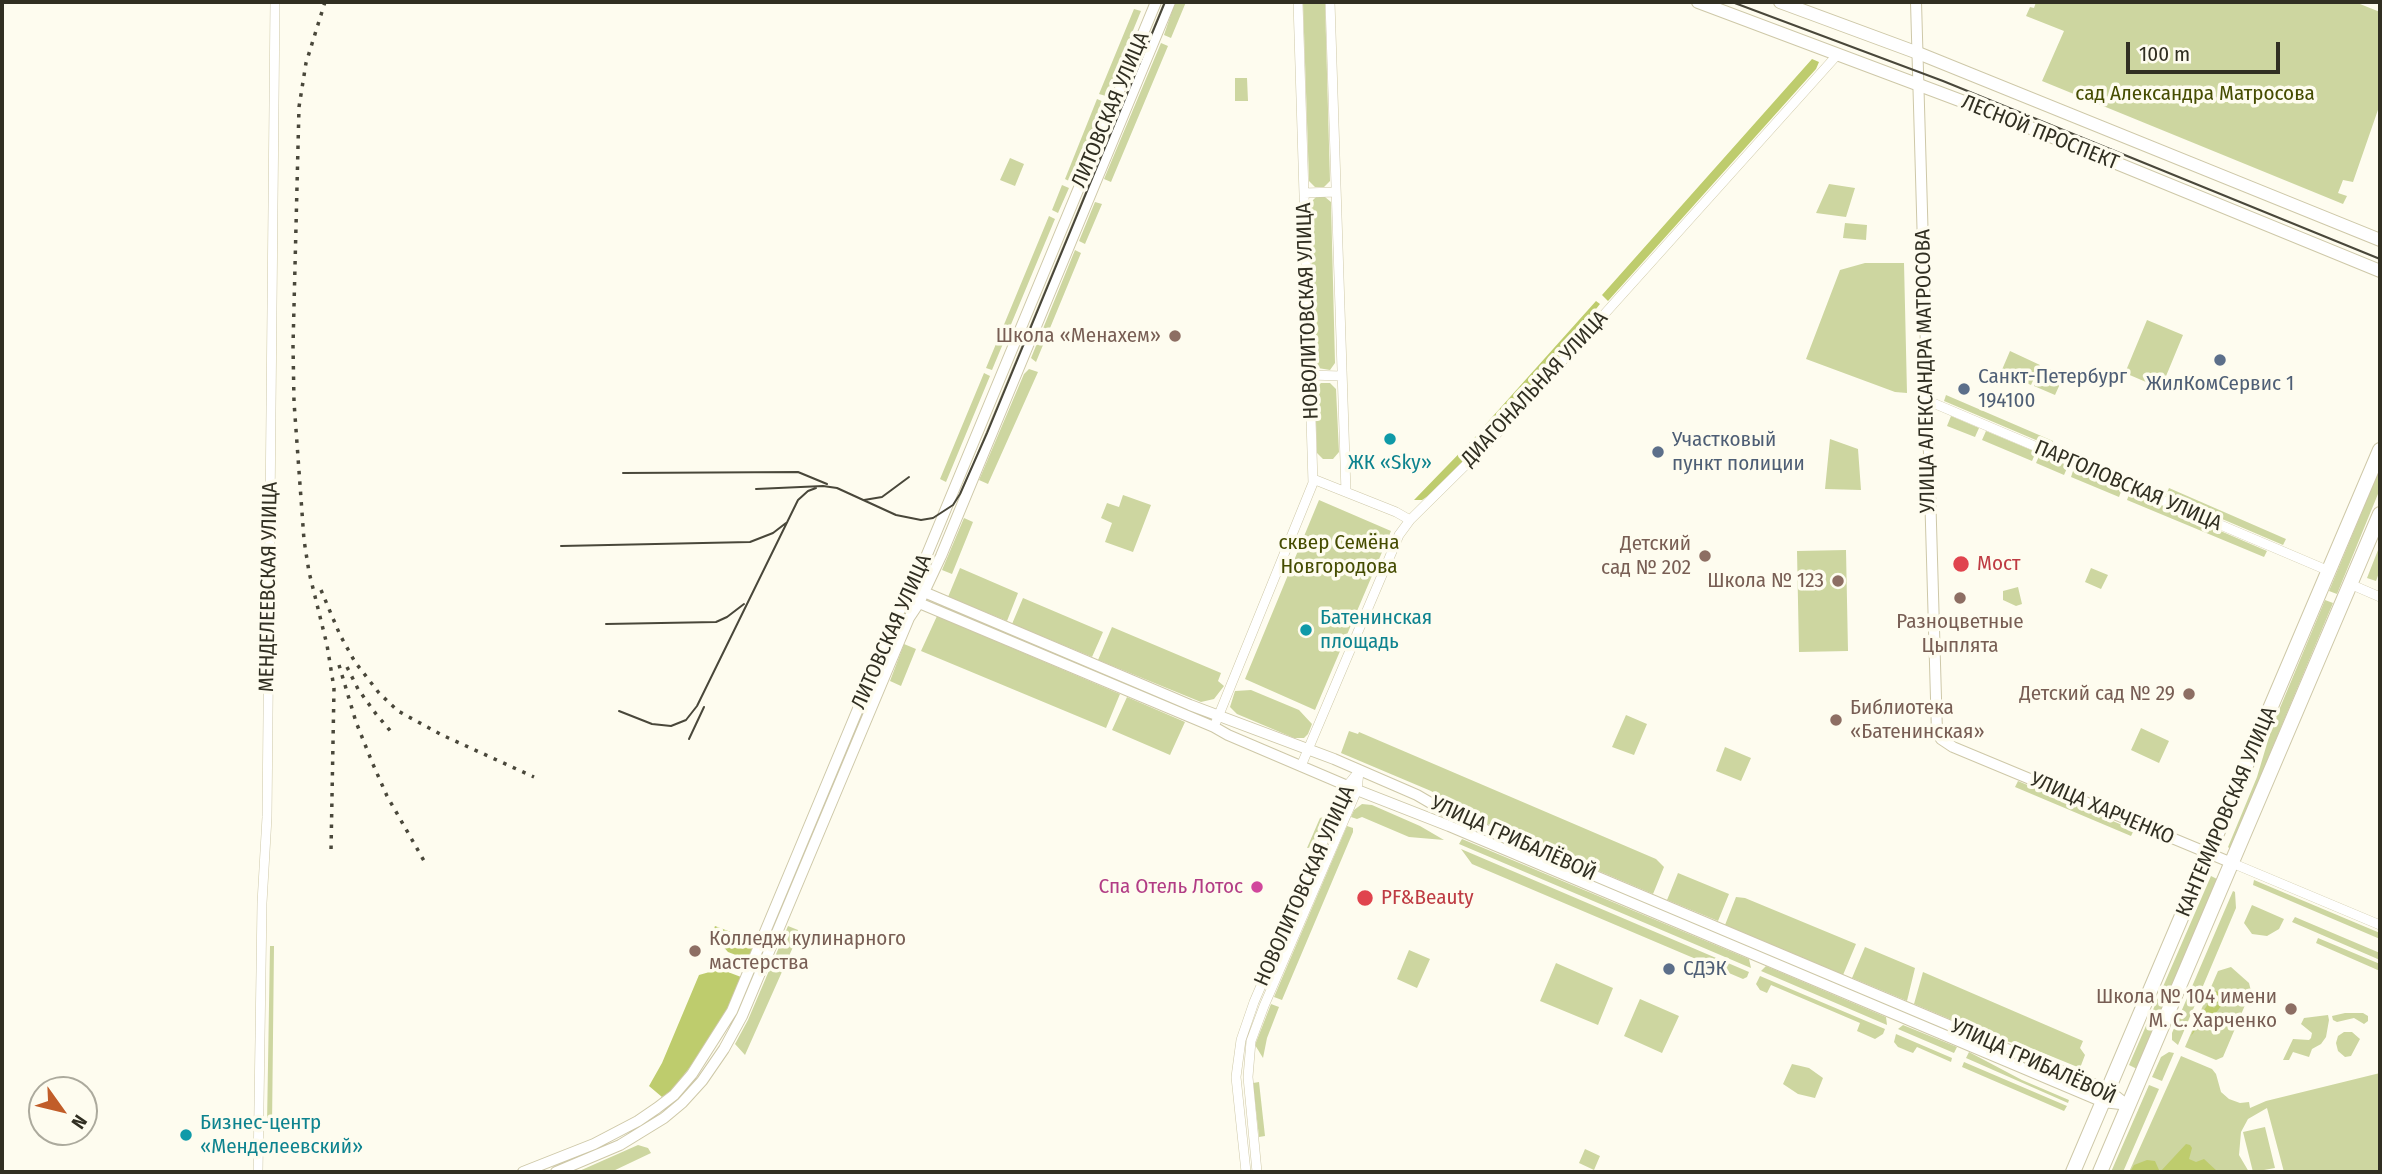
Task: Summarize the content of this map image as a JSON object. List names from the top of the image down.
{
  "streets": {
    "main road": ["ЛЕСНОЙ ПРОСПЕКТ", "КАНТЕМИРОВСКАЯ УЛИЦА"],
    "street": [
      "ЛИТОВСКАЯ УЛИЦА",
      "НОВОЛИТОВСКАЯ УЛИЦА",
      "УЛИЦА АЛЕКСАНДРА МАТРОСОВА",
      "ДИАГОНАЛЬНАЯ УЛИЦА",
      "ПАРГОЛОВСКАЯ УЛИЦА",
      "МЕНДЕЛЕЕВСКАЯ УЛИЦА",
      "УЛИЦА ХАРЧЕНКО",
      "УЛИЦА ГРИБАЛЁВОЙ"
    ]
  },
  "crossings": [
    ["ЛИТОВСКАЯ УЛИЦА", "УЛИЦА ГРИБАЛЁВОЙ"],
    ["ЛЕСНОЙ ПРОСПЕКТ", "УЛИЦА АЛЕКСАНДРА МАТРОСОВА"],
    ["ЛЕСНОЙ ПРОСПЕКТ", "ДИАГОНАЛЬНАЯ УЛИЦА"],
    ["НОВОЛИТОВСКАЯ УЛИЦА", "УЛИЦА ГРИБАЛЁВОЙ"],
    ["УЛИЦА АЛЕКСАНДРА МАТРОСОВА", "ПАРГОЛОВСКАЯ УЛИЦА"],
    ["УЛИЦА АЛЕКСАНДРА МАТРОСОВА", "УЛИЦА ХАРЧЕНКО"],
    ["ДИАГОНАЛЬНАЯ УЛИЦА", "УЛИЦА ГРИБАЛЁВОЙ"],
    ["ПАРГОЛОВСКАЯ УЛИЦА", "КАНТЕМИРОВСКАЯ УЛИЦА"],
    ["УЛИЦА ХАРЧЕНКО", "КАНТЕМИРОВСКАЯ УЛИЦА"],
    ["КАНТЕМИРОВСКАЯ УЛИЦА", "УЛИЦА ГРИБАЛЁВОЙ"]
  ],
  "parks": ["cад Александра Матросова", "сквер Семёна Новгородова"],
  "places": [
    "Школа «Менахем»",
    "ЖилКомСервис 1",
    "Санкт-Петербург 194100",
    "ЖК «Sky»",
    "Участковый пункт полиции",
    "Детский сад № 202",
    "Мост",
    "Школа № 123",
    "Разноцветные Цыплята",
    "Батенинская площадь",
    "Детский сад № 29",
    "Библиотека «Батенинская»",
    "Спа Отель Лотос",
    "PF&Beauty",
    "Колледж кулинарного мастерства",
    "СДЭК",
    "Школа № 104 имени М. С. Харченко",
    "Бизнес-центр «Менделеевский»"
  ],
  "scale_bar": "100 m",
  "north": "bottom right"
}
